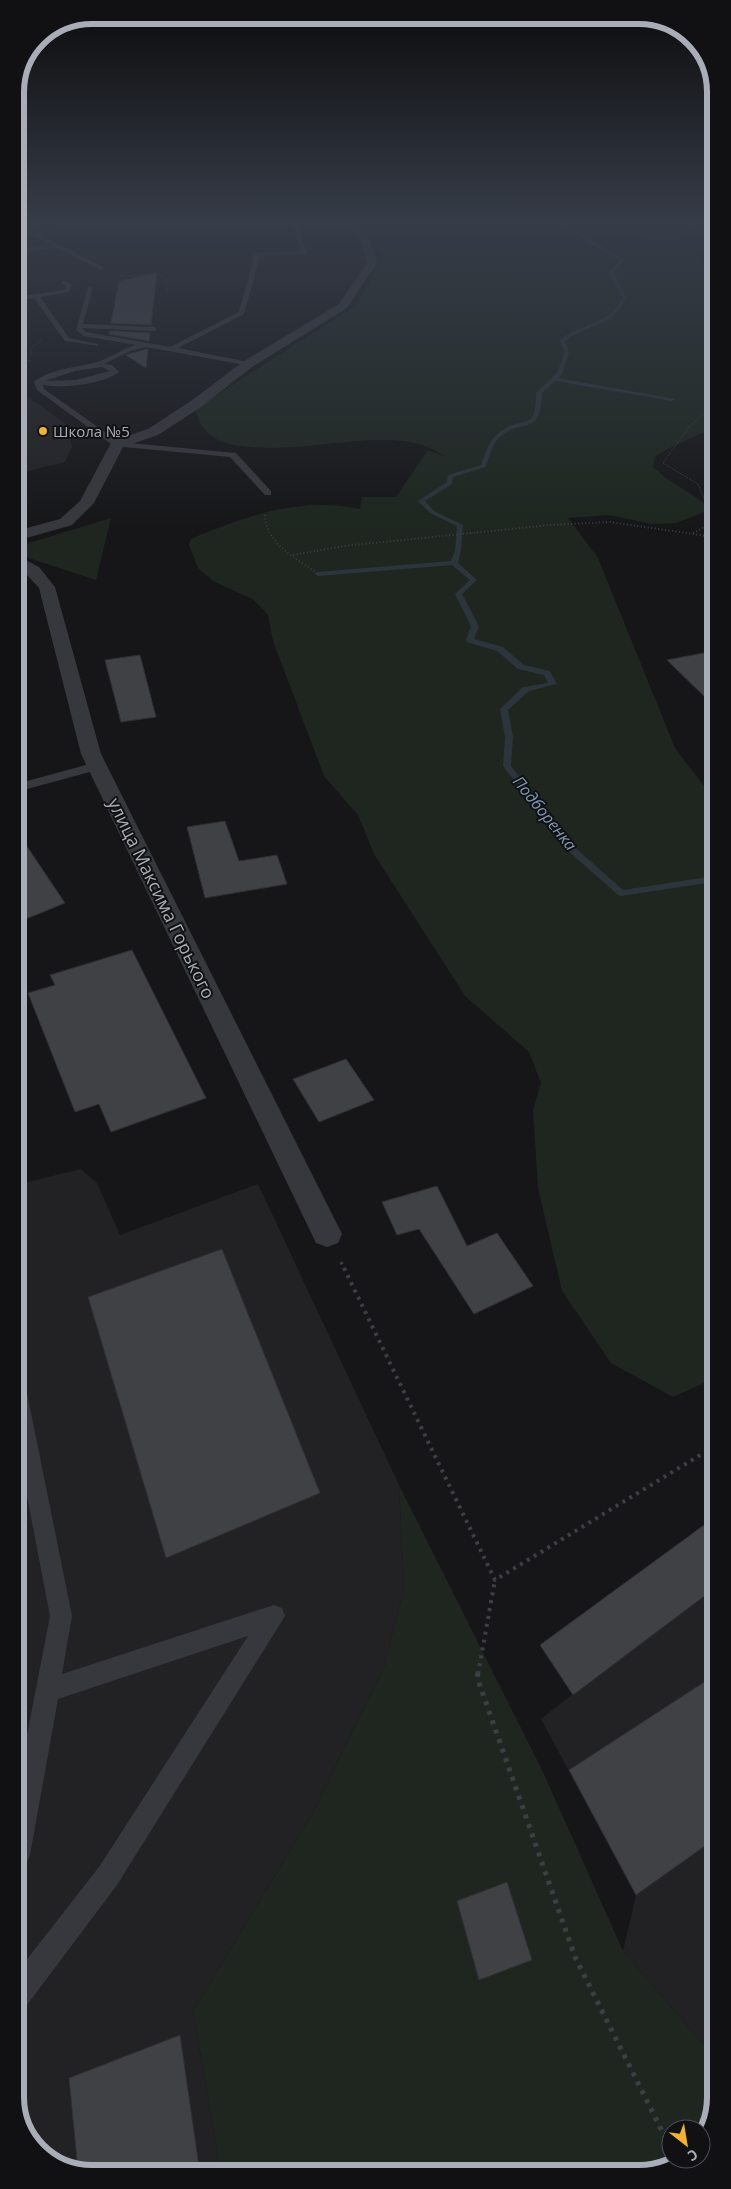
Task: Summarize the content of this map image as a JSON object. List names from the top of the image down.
{
  "streets": {
    "street": ["улица Максима Горького"]
  },
  "water": ["Подборенка"],
  "places": ["Школа №5"],
  "north": "bottom right"
}
